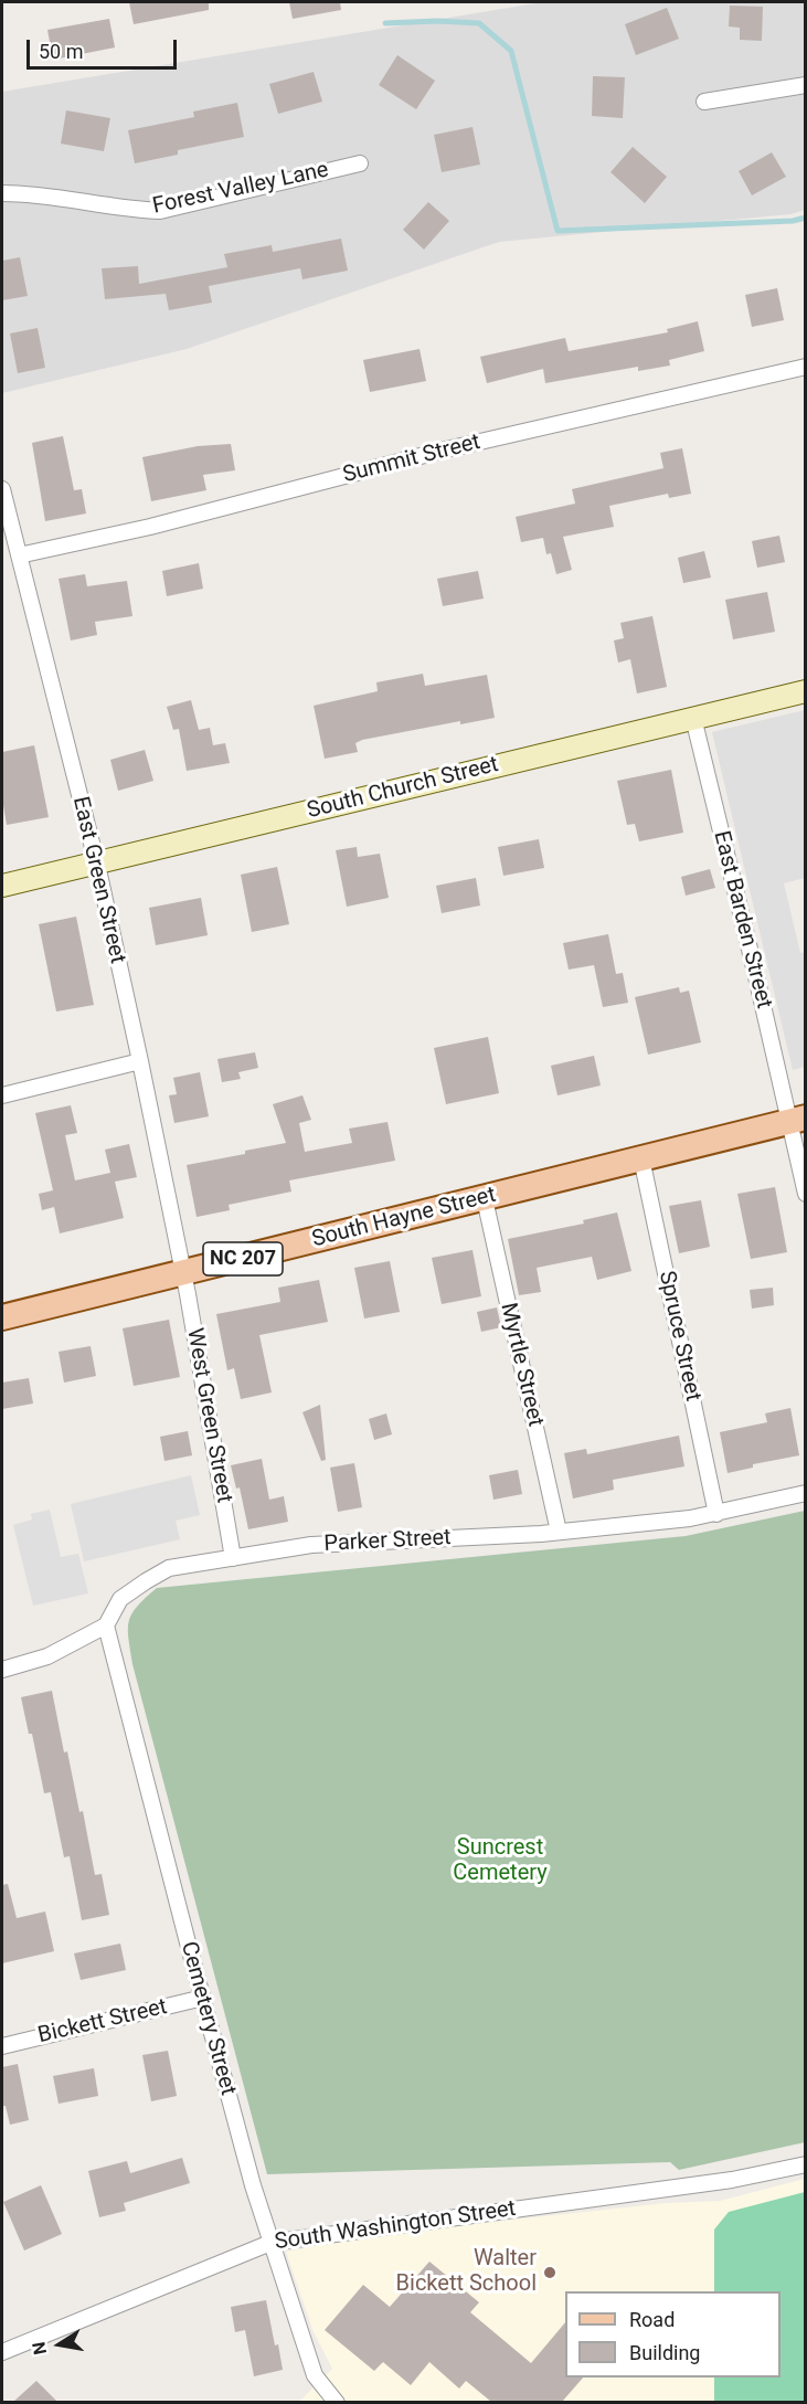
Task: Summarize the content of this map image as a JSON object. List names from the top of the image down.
{
  "streets": {
    "main road": ["South Hayne Street", "NC 207"],
    "street": [
      "Forest Valley Lane",
      "Summit Street",
      "South Church Street",
      "East Green Street",
      "East Barden Street",
      "Spruce Street",
      "Myrtle Street",
      "West Green Street",
      "Parker Street",
      "Cemetery Street",
      "Bickett Street",
      "South Washington Street"
    ]
  },
  "crossings": [
    ["Summit Street", "East Green Street"],
    ["South Church Street", "East Green Street"],
    ["South Church Street", "East Barden Street"],
    ["East Green Street", "South Hayne Street"],
    ["East Green Street", "West Green Street"],
    ["East Barden Street", "South Hayne Street"],
    ["South Hayne Street", "Spruce Street"],
    ["South Hayne Street", "Myrtle Street"],
    ["South Hayne Street", "West Green Street"],
    ["Spruce Street", "Parker Street"],
    ["Myrtle Street", "Parker Street"],
    ["West Green Street", "Parker Street"],
    ["Parker Street", "Cemetery Street"],
    ["Cemetery Street", "Bickett Street"],
    ["Cemetery Street", "South Washington Street"]
  ],
  "parks": ["Suncrest Cemetery"],
  "places": ["Walter Bickett School"],
  "legend": ["Road", "Building"],
  "scale_bar": "50 m",
  "north": "left"
}
